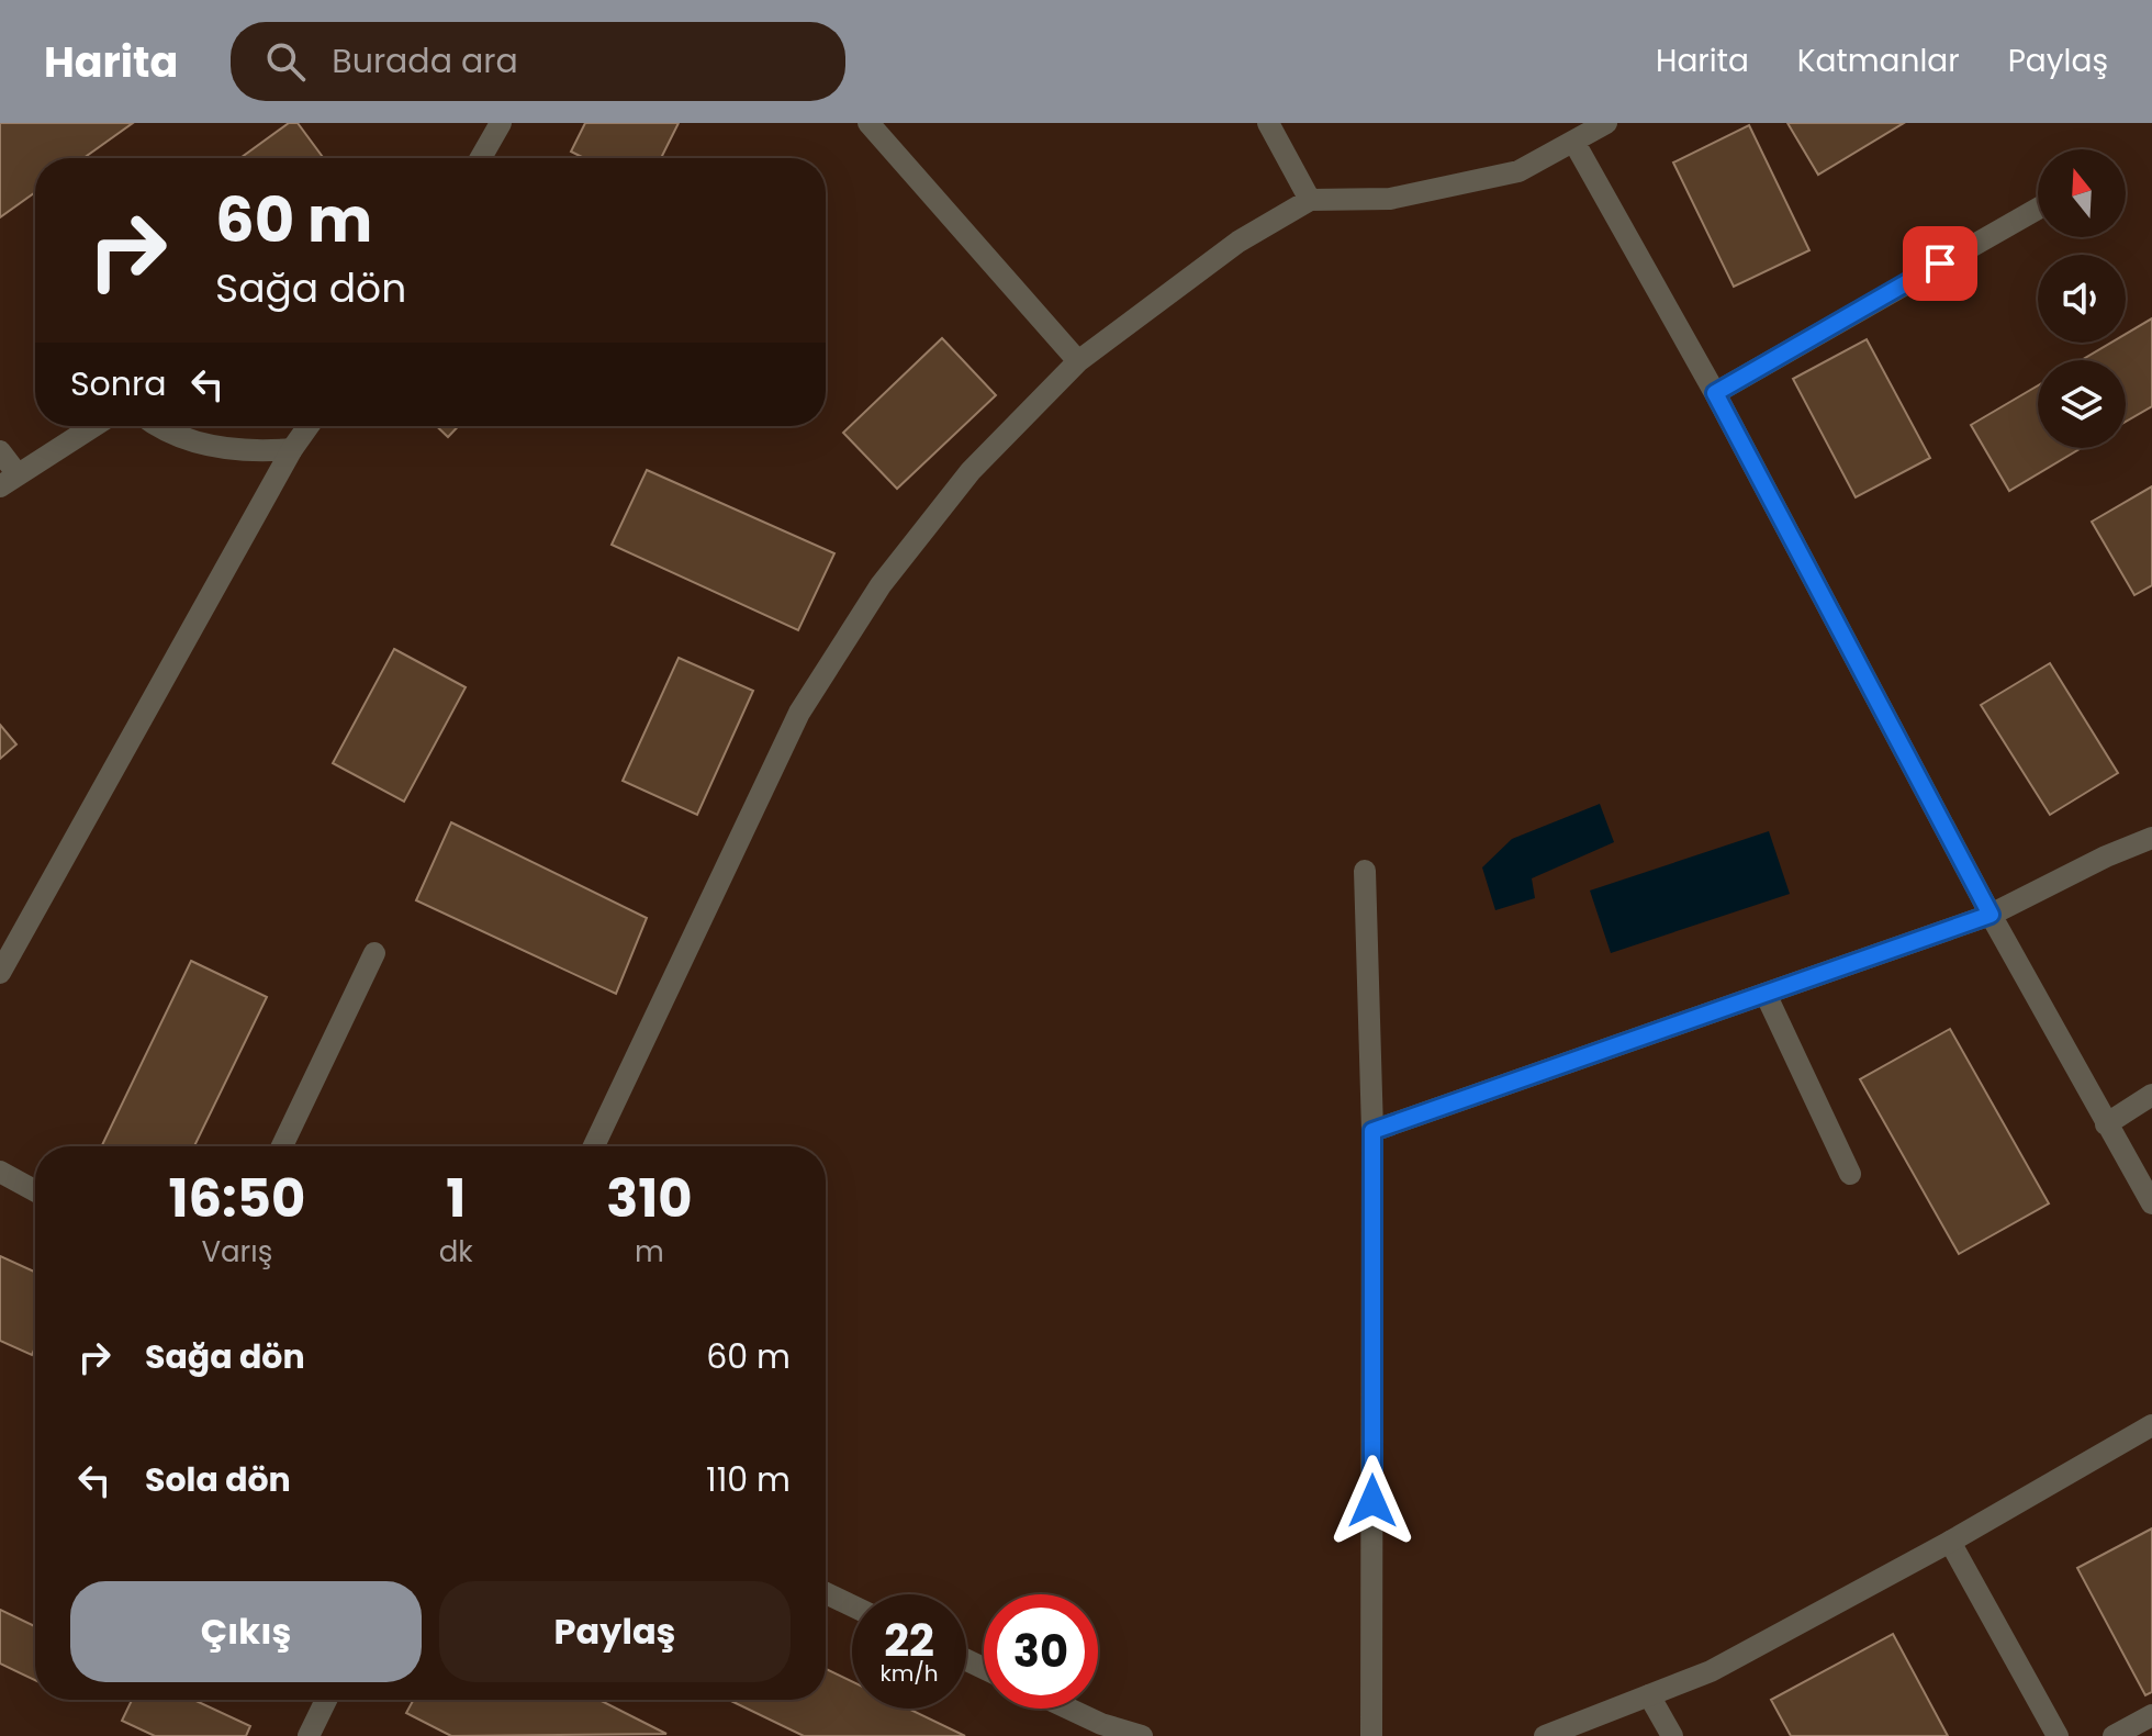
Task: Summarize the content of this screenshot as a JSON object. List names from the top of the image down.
{
  "north": "top",
  "page": {
    "header": "Harita",
    "search": "Burada ara",
    "nav": ["Harita", "Katmanlar", "Paylaş"],
    "turn": ["60 m", "Sağa dön"],
    "then": "Sonra",
    "eta": [
      "16:50",
      "Varış",
      "1",
      "dk",
      "310",
      "m"
    ],
    "list": [
      {
        "name": "Sağa dön",
        "value": "60 m"
      },
      {
        "name": "Sola dön",
        "value": "110 m"
      }
    ],
    "buttons": ["Çıkış", "Paylaş"],
    "speed": "22 km/h",
    "limit": "30"
  }
}
